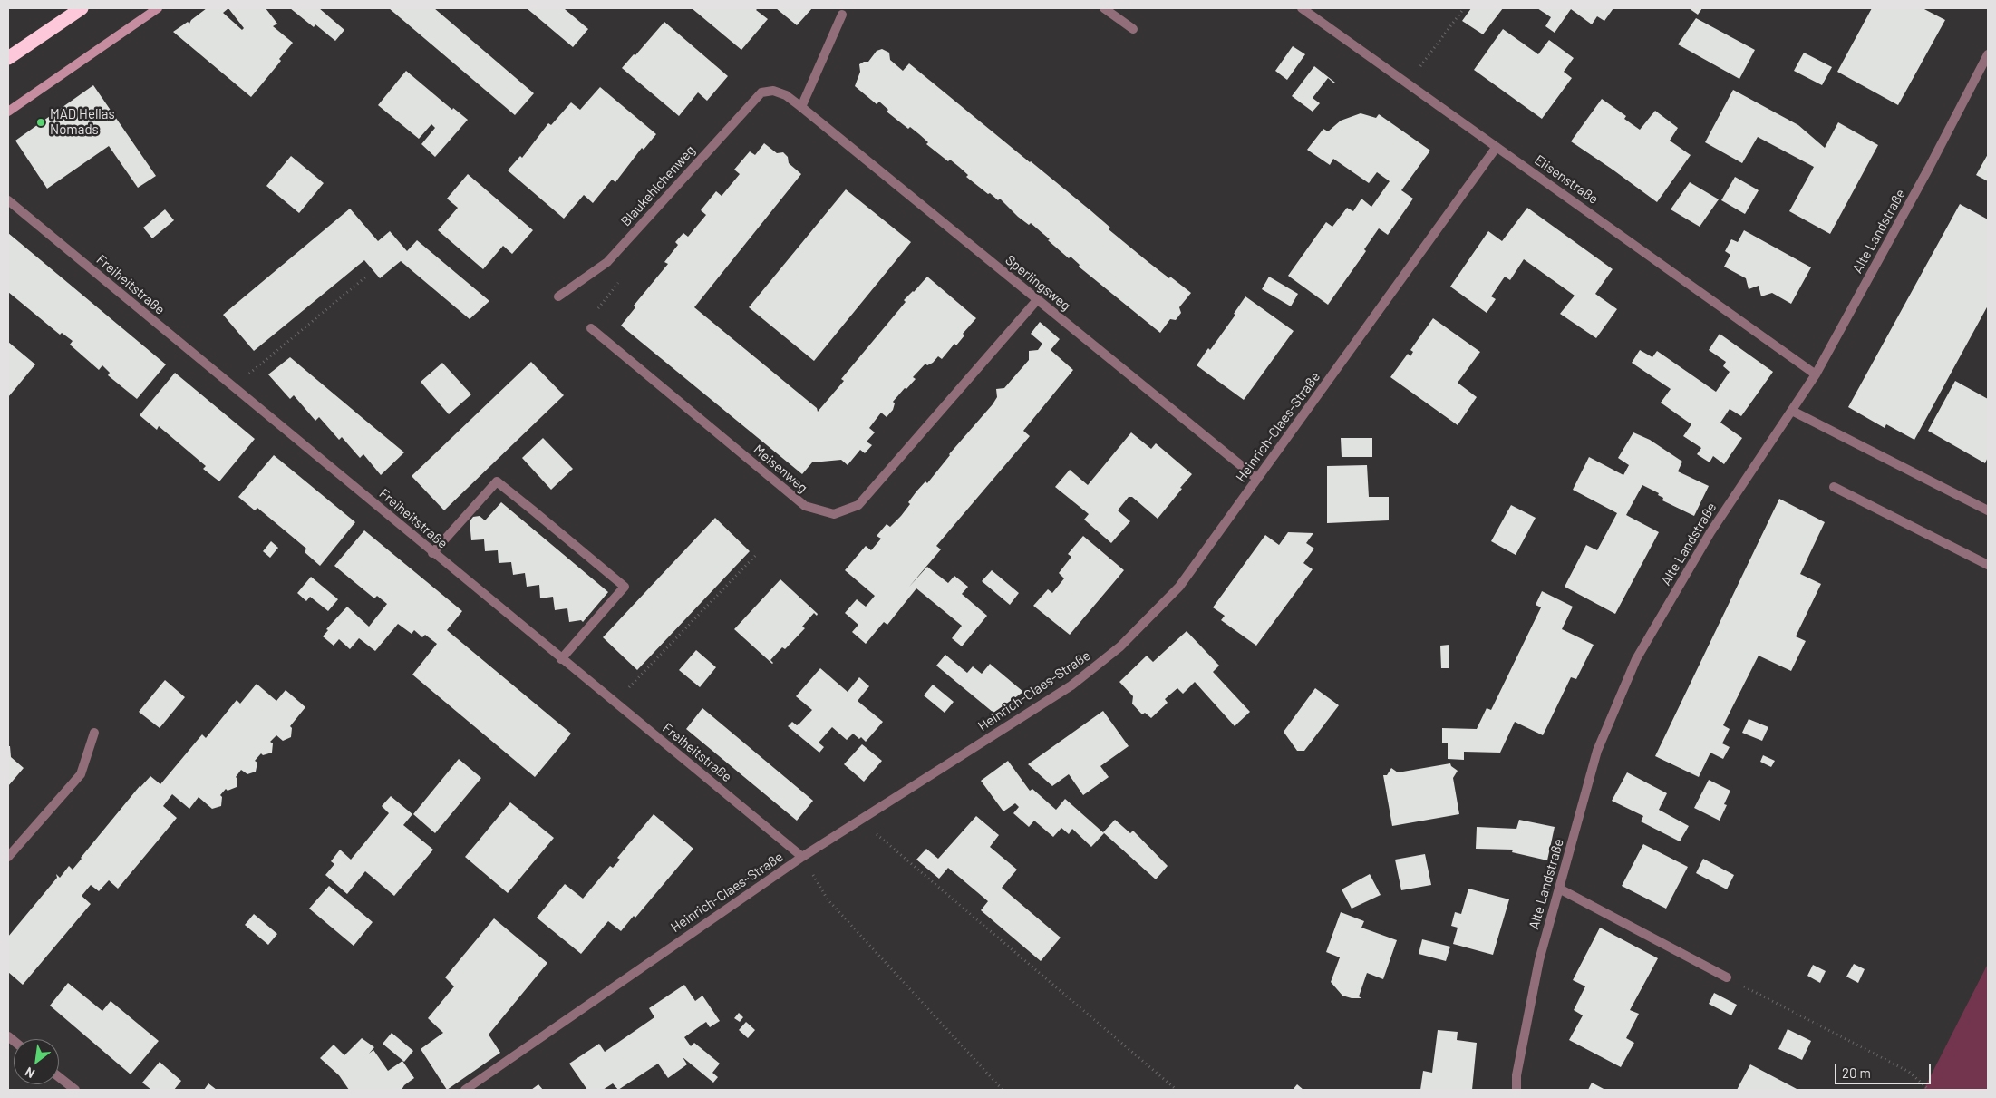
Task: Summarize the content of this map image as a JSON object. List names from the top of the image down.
{
  "streets": {
    "street": [
      "Elisenstraße",
      "Blaukehlchenweg",
      "Alte Landstraße",
      "Sperlingsweg",
      "Freiheitstraße",
      "Heinrich-Claes-Straße",
      "Meisenweg"
    ]
  },
  "crossings": [
    ["Elisenstraße", "Alte Landstraße"],
    ["Elisenstraße", "Heinrich-Claes-Straße"],
    ["Blaukehlchenweg", "Sperlingsweg"],
    ["Sperlingsweg", "Heinrich-Claes-Straße"],
    ["Sperlingsweg", "Meisenweg"],
    ["Freiheitstraße", "Heinrich-Claes-Straße"]
  ],
  "places": ["MAD Hellas Nomads"],
  "scale_bar": "20 m",
  "north": "bottom left"
}
